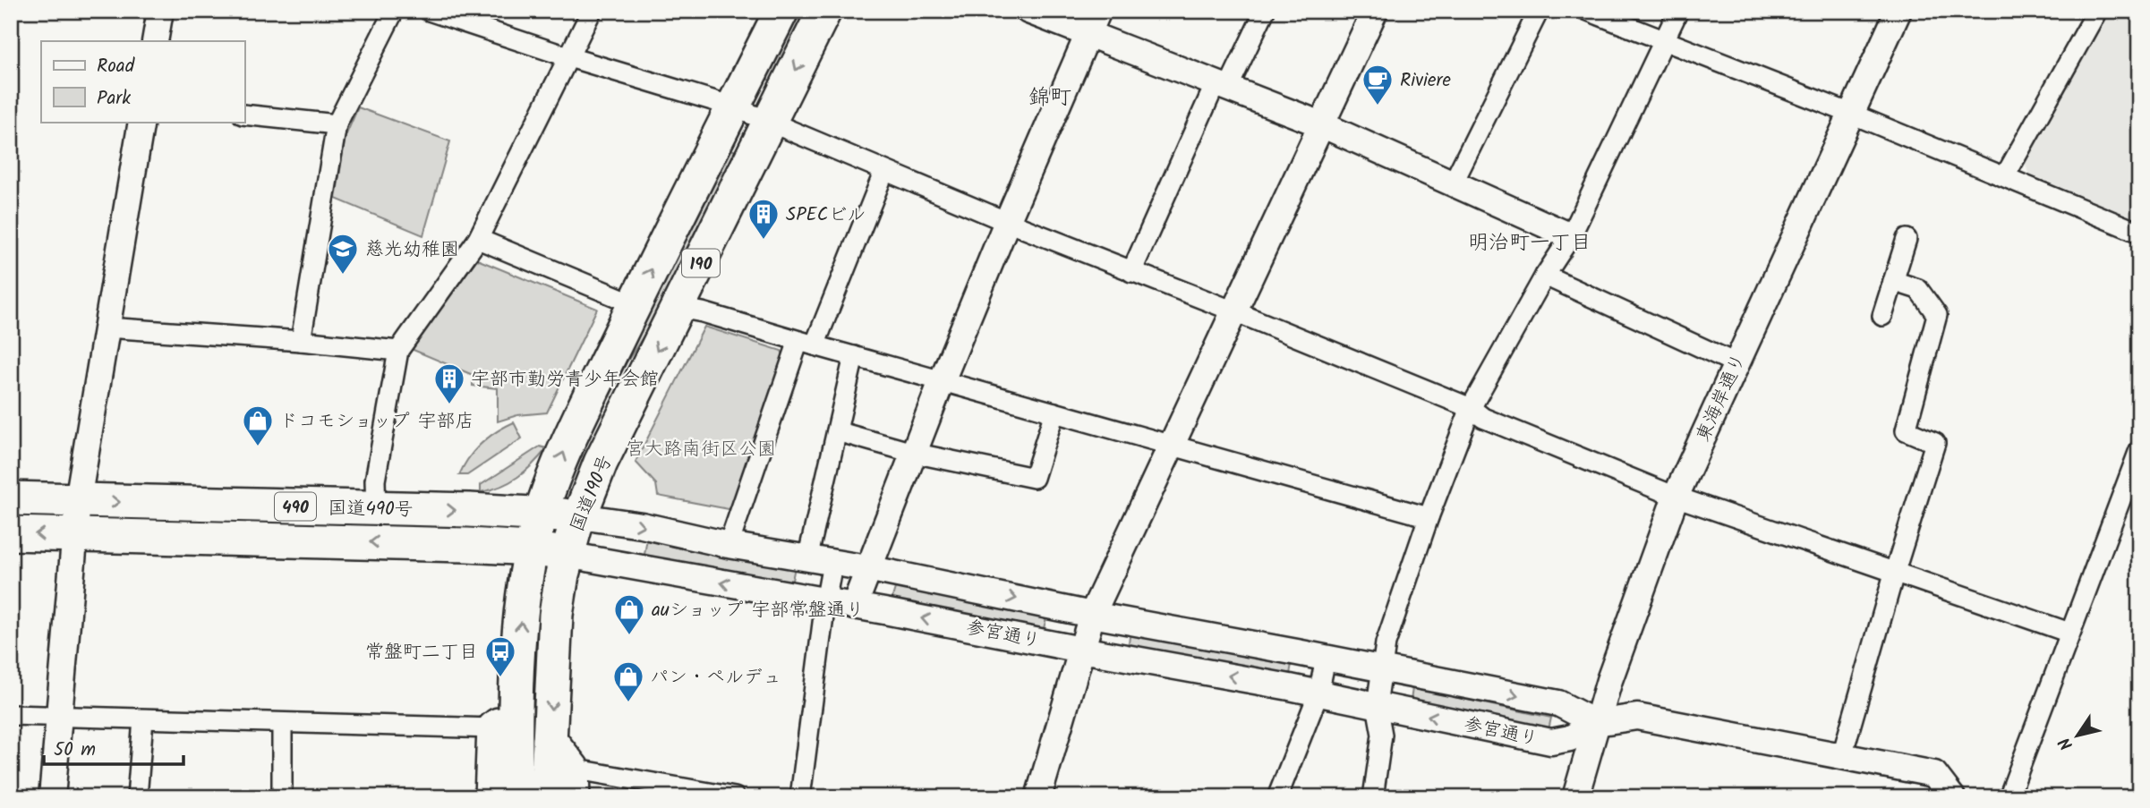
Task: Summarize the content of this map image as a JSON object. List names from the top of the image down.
{
  "streets": {
    "highway": [
      "190",
      "国道190号",
      "490",
      "国道490号"
    ],
    "street": ["東海岸通り", "参宮通り"]
  },
  "crossings": [
    ["東海岸通り", "参宮通り"],
    ["国道190号", "国道490号"],
    ["国道190号", "参宮通り"],
    ["国道490号", "参宮通り"]
  ],
  "districts": ["錦町", "明治町一丁目"],
  "parks": ["宮大路南街区公園"],
  "places": {
    "cafe": ["Riviere"],
    "building": ["SPECビル", "宇部市勤労青少年会館"],
    "school or university": ["慈光幼稚園"],
    "shop": ["ドコモショップ 宇部店", "auショップ 宇部常盤通り", "パン・ペルデュ"],
    "bus stop": ["常盤町二丁目"]
  },
  "legend": ["Road", "Park"],
  "scale_bar": "50 m",
  "north": "bottom left"
}
